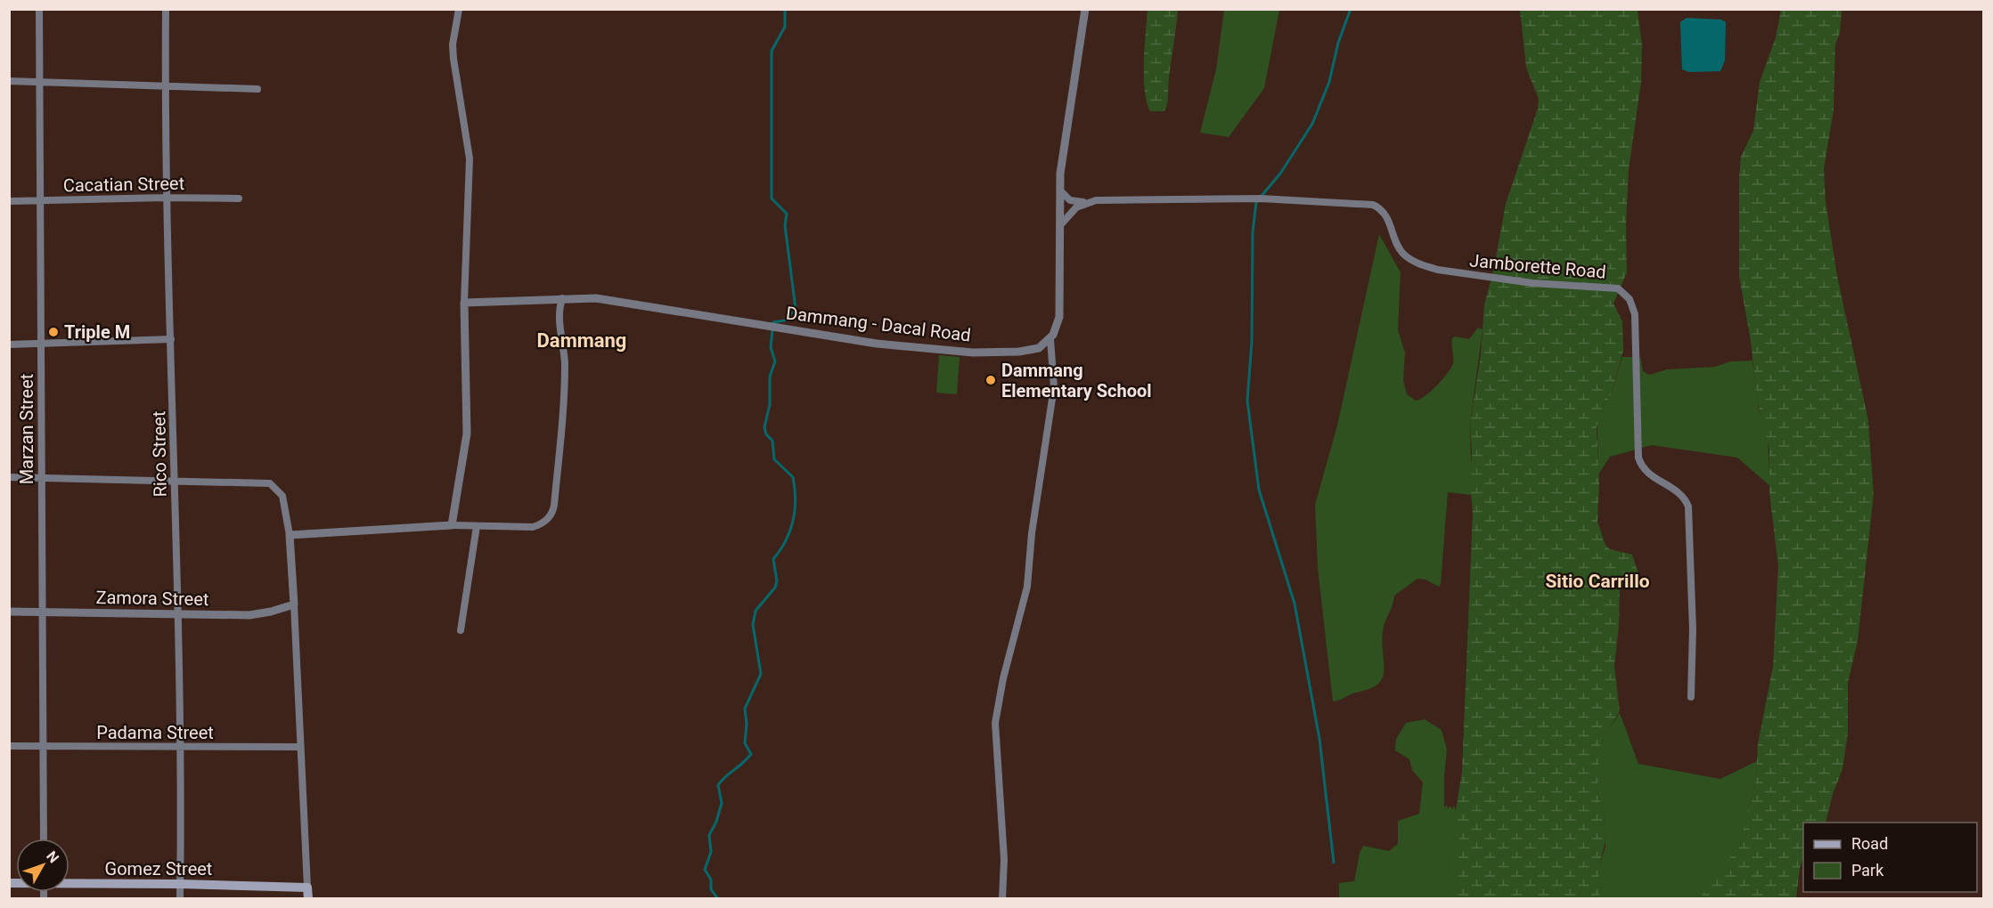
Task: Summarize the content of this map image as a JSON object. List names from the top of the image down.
{
  "streets": {
    "main road": ["Gomez Street"],
    "street": [
      "Cacatian Street",
      "Jamborette Road",
      "Dammang - Dacal Road",
      "Marzan Street",
      "Rico Street",
      "Zamora Street",
      "Padama Street"
    ]
  },
  "crossings": [
    ["Cacatian Street", "Marzan Street"],
    ["Cacatian Street", "Rico Street"],
    ["Marzan Street", "Zamora Street"],
    ["Marzan Street", "Padama Street"],
    ["Rico Street", "Zamora Street"],
    ["Rico Street", "Padama Street"],
    ["Rico Street", "Gomez Street"]
  ],
  "districts": ["Dammang", "Sitio Carrillo"],
  "places": ["Triple M", "Dammang Elementary School"],
  "legend": ["Road", "Park"],
  "north": "top right"
}
